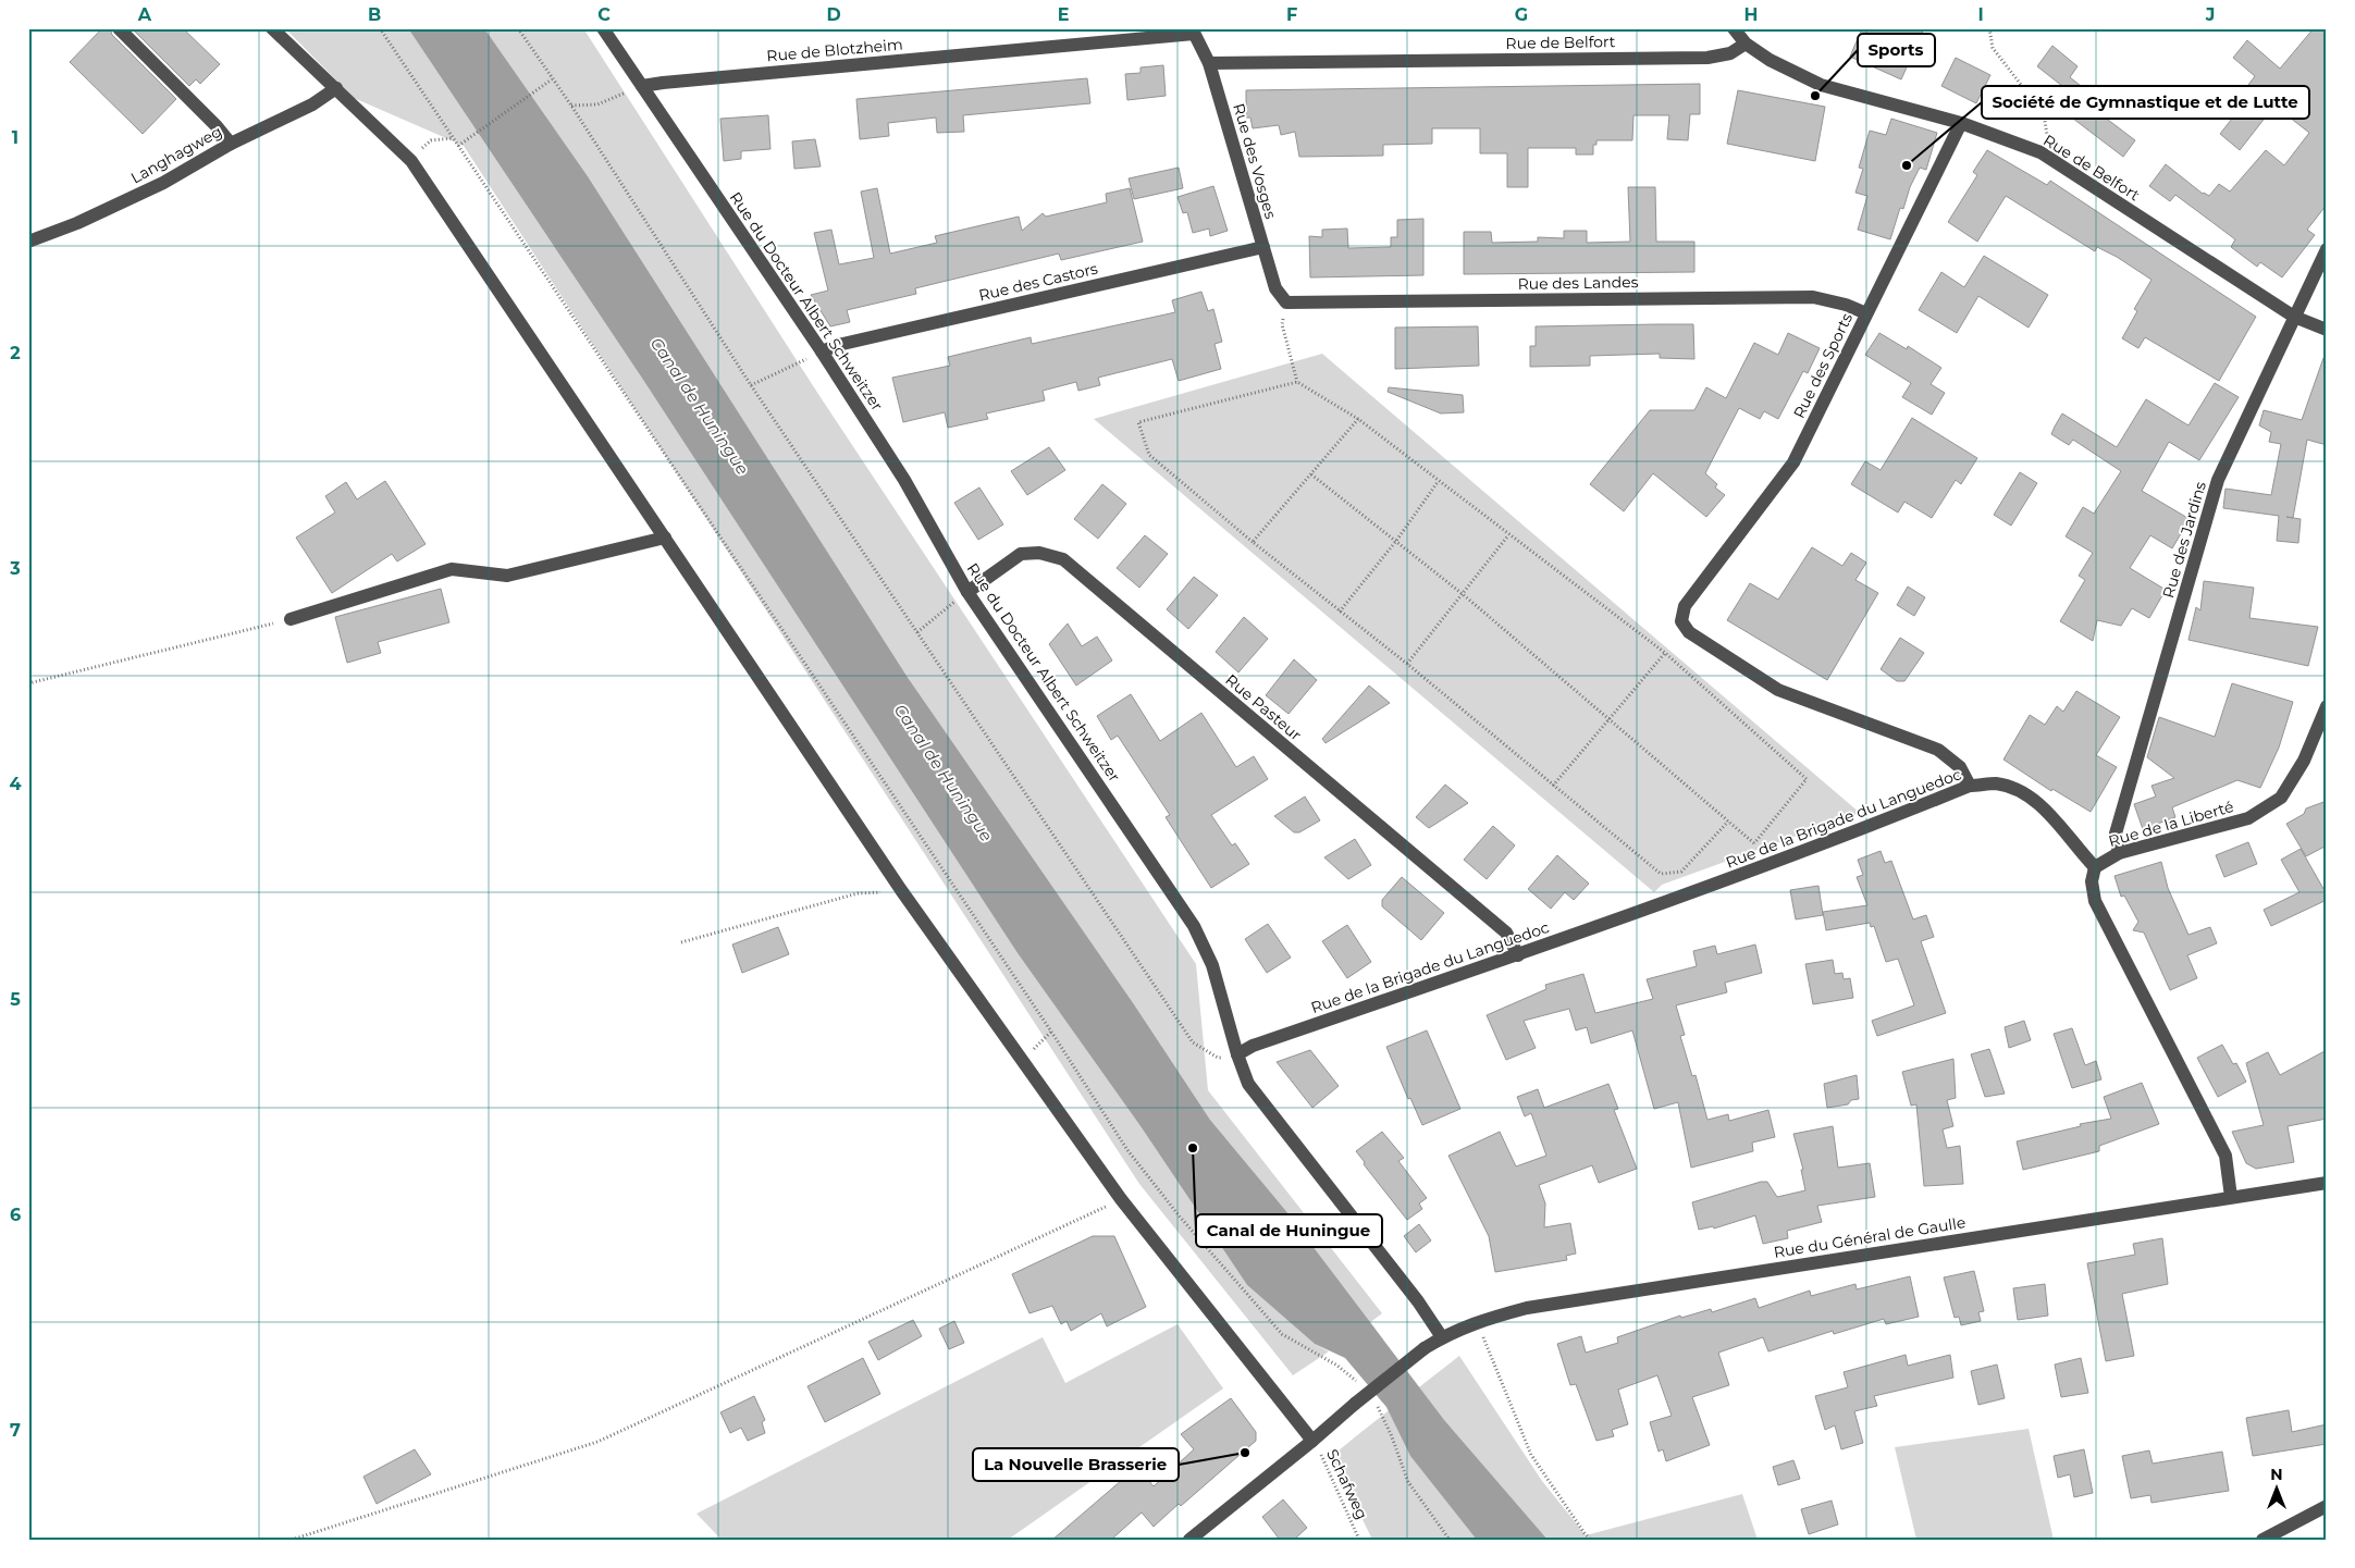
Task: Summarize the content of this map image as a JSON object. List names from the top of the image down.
{
  "streets": {
    "street": [
      "Rue de Belfort",
      "Rue de Blotzheim",
      "Langhagweg",
      "Rue des Vosges",
      "Rue des Castors",
      "Rue des Landes",
      "Rue du Docteur Albert Schweitzer",
      "Rue des Sports",
      "Rue des Jardins",
      "Rue Pasteur",
      "Rue de la Brigade du Languedoc",
      "Rue de la Liberté",
      "Rue du Général de Gaulle"
    ],
    "path": ["Schafweg"]
  },
  "crossings": [
    ["Rue de Belfort", "Rue des Vosges"],
    ["Rue de Belfort", "Rue des Sports"],
    ["Rue de Belfort", "Rue des Jardins"],
    ["Rue de Blotzheim", "Rue des Vosges"],
    ["Rue de Blotzheim", "Rue du Docteur Albert Schweitzer"],
    ["Rue des Vosges", "Rue des Castors"],
    ["Rue des Vosges", "Rue des Landes"],
    ["Rue des Castors", "Rue du Docteur Albert Schweitzer"],
    ["Rue des Landes", "Rue des Sports"],
    ["Rue du Docteur Albert Schweitzer", "Rue Pasteur"],
    ["Rue du Docteur Albert Schweitzer", "Rue de la Brigade du Languedoc"],
    ["Rue du Docteur Albert Schweitzer", "Rue du Général de Gaulle"],
    ["Rue des Sports", "Rue de la Brigade du Languedoc"],
    ["Rue des Jardins", "Rue de la Liberté"],
    ["Rue Pasteur", "Rue de la Brigade du Languedoc"],
    ["Rue de la Brigade du Languedoc", "Rue de la Liberté"],
    ["Rue du Général de Gaulle", "Schafweg"]
  ],
  "water": ["Canal de Huningue"],
  "places": [
    "Sports",
    "Société de Gymnastique et de Lutte",
    "Canal de Huningue",
    "La Nouvelle Brasserie"
  ],
  "north": "top",
  "grid": {
    "columns": [
      "A",
      "B",
      "C",
      "D",
      "E",
      "F",
      "G",
      "H",
      "I",
      "J"
    ],
    "rows": [
      "1",
      "2",
      "3",
      "4",
      "5",
      "6",
      "7"
    ]
  }
}
